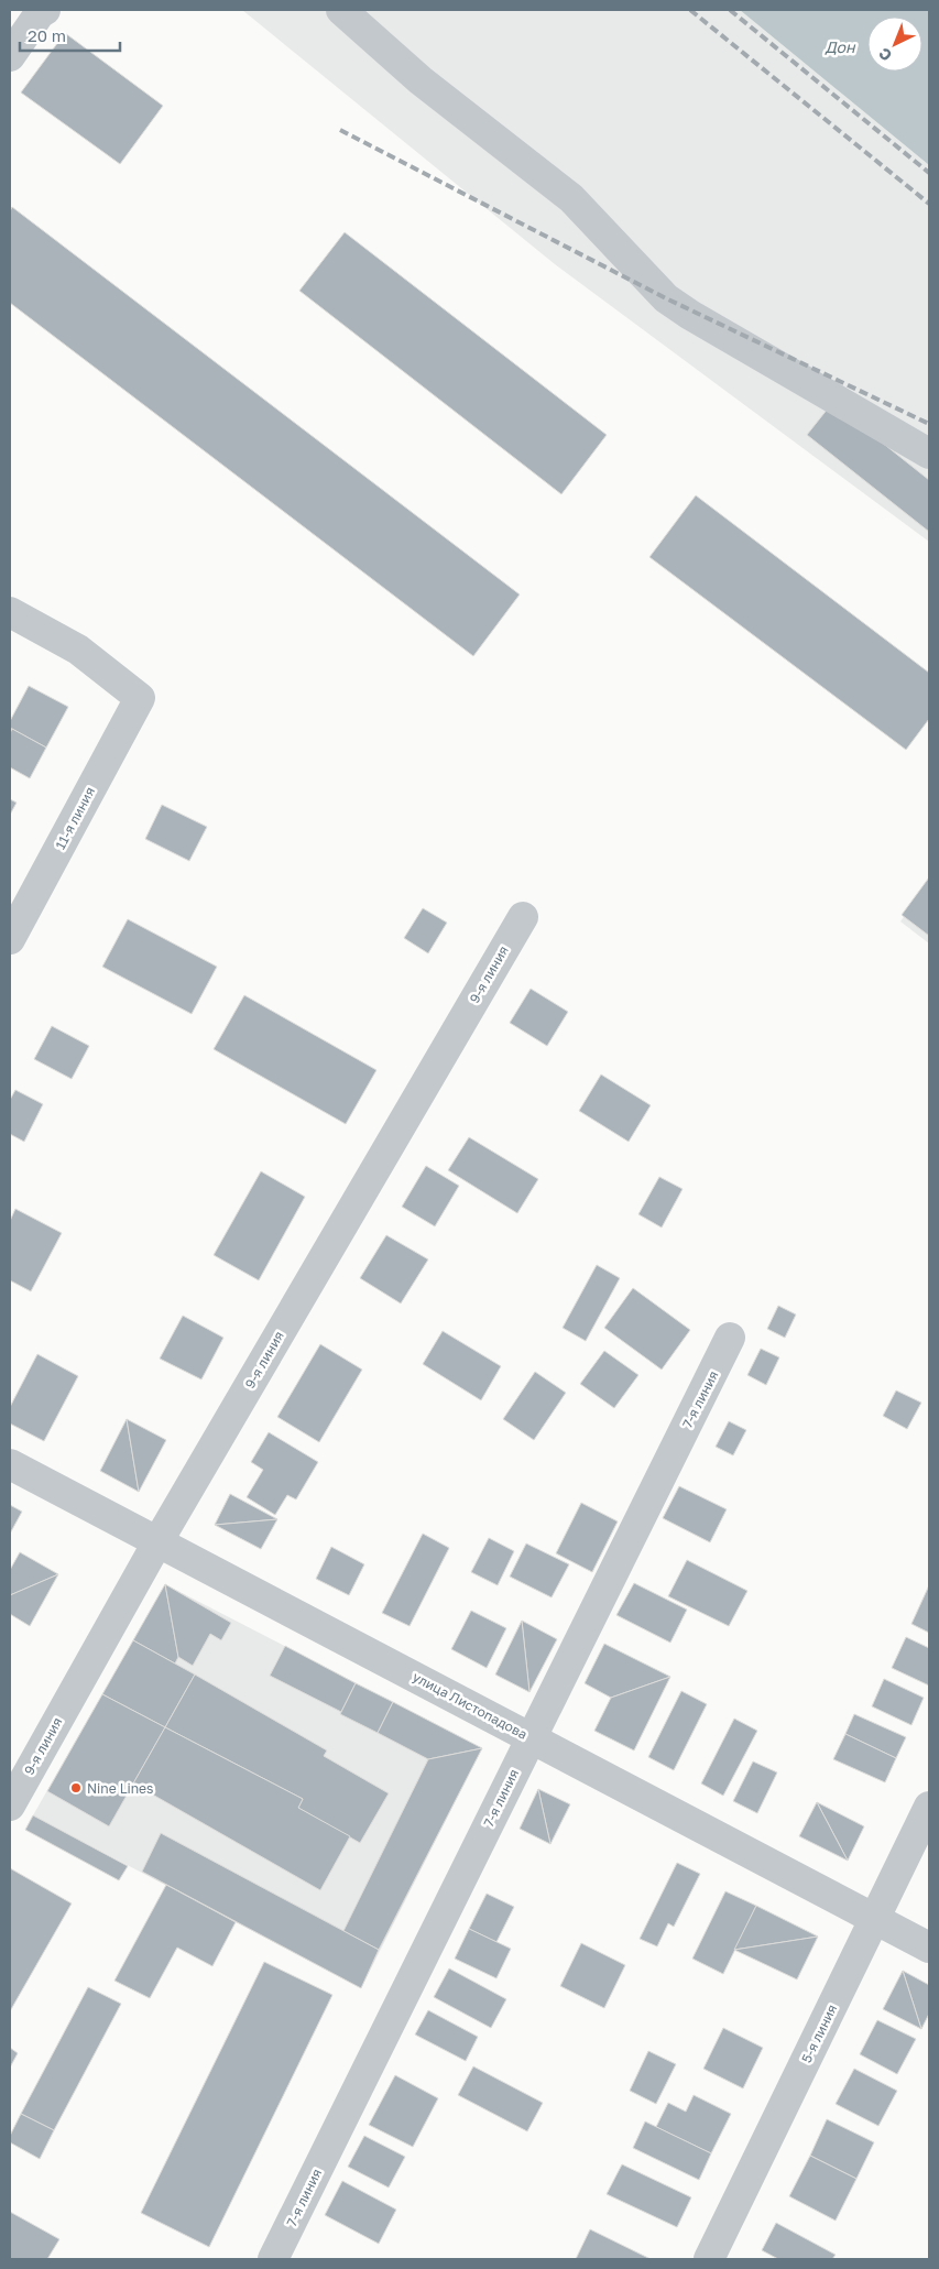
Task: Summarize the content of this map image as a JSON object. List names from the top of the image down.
{
  "streets": {
    "street": [
      "11-я линия",
      "9-я линия",
      "7-я линия",
      "улица Листопадова",
      "5-я линия"
    ]
  },
  "crossings": [
    ["9-я линия", "улица Листопадова"],
    ["7-я линия", "улица Листопадова"],
    ["улица Листопадова", "5-я линия"]
  ],
  "water": ["Дон"],
  "places": ["Nine Lines"],
  "scale_bar": "20 m",
  "north": "bottom left"
}
